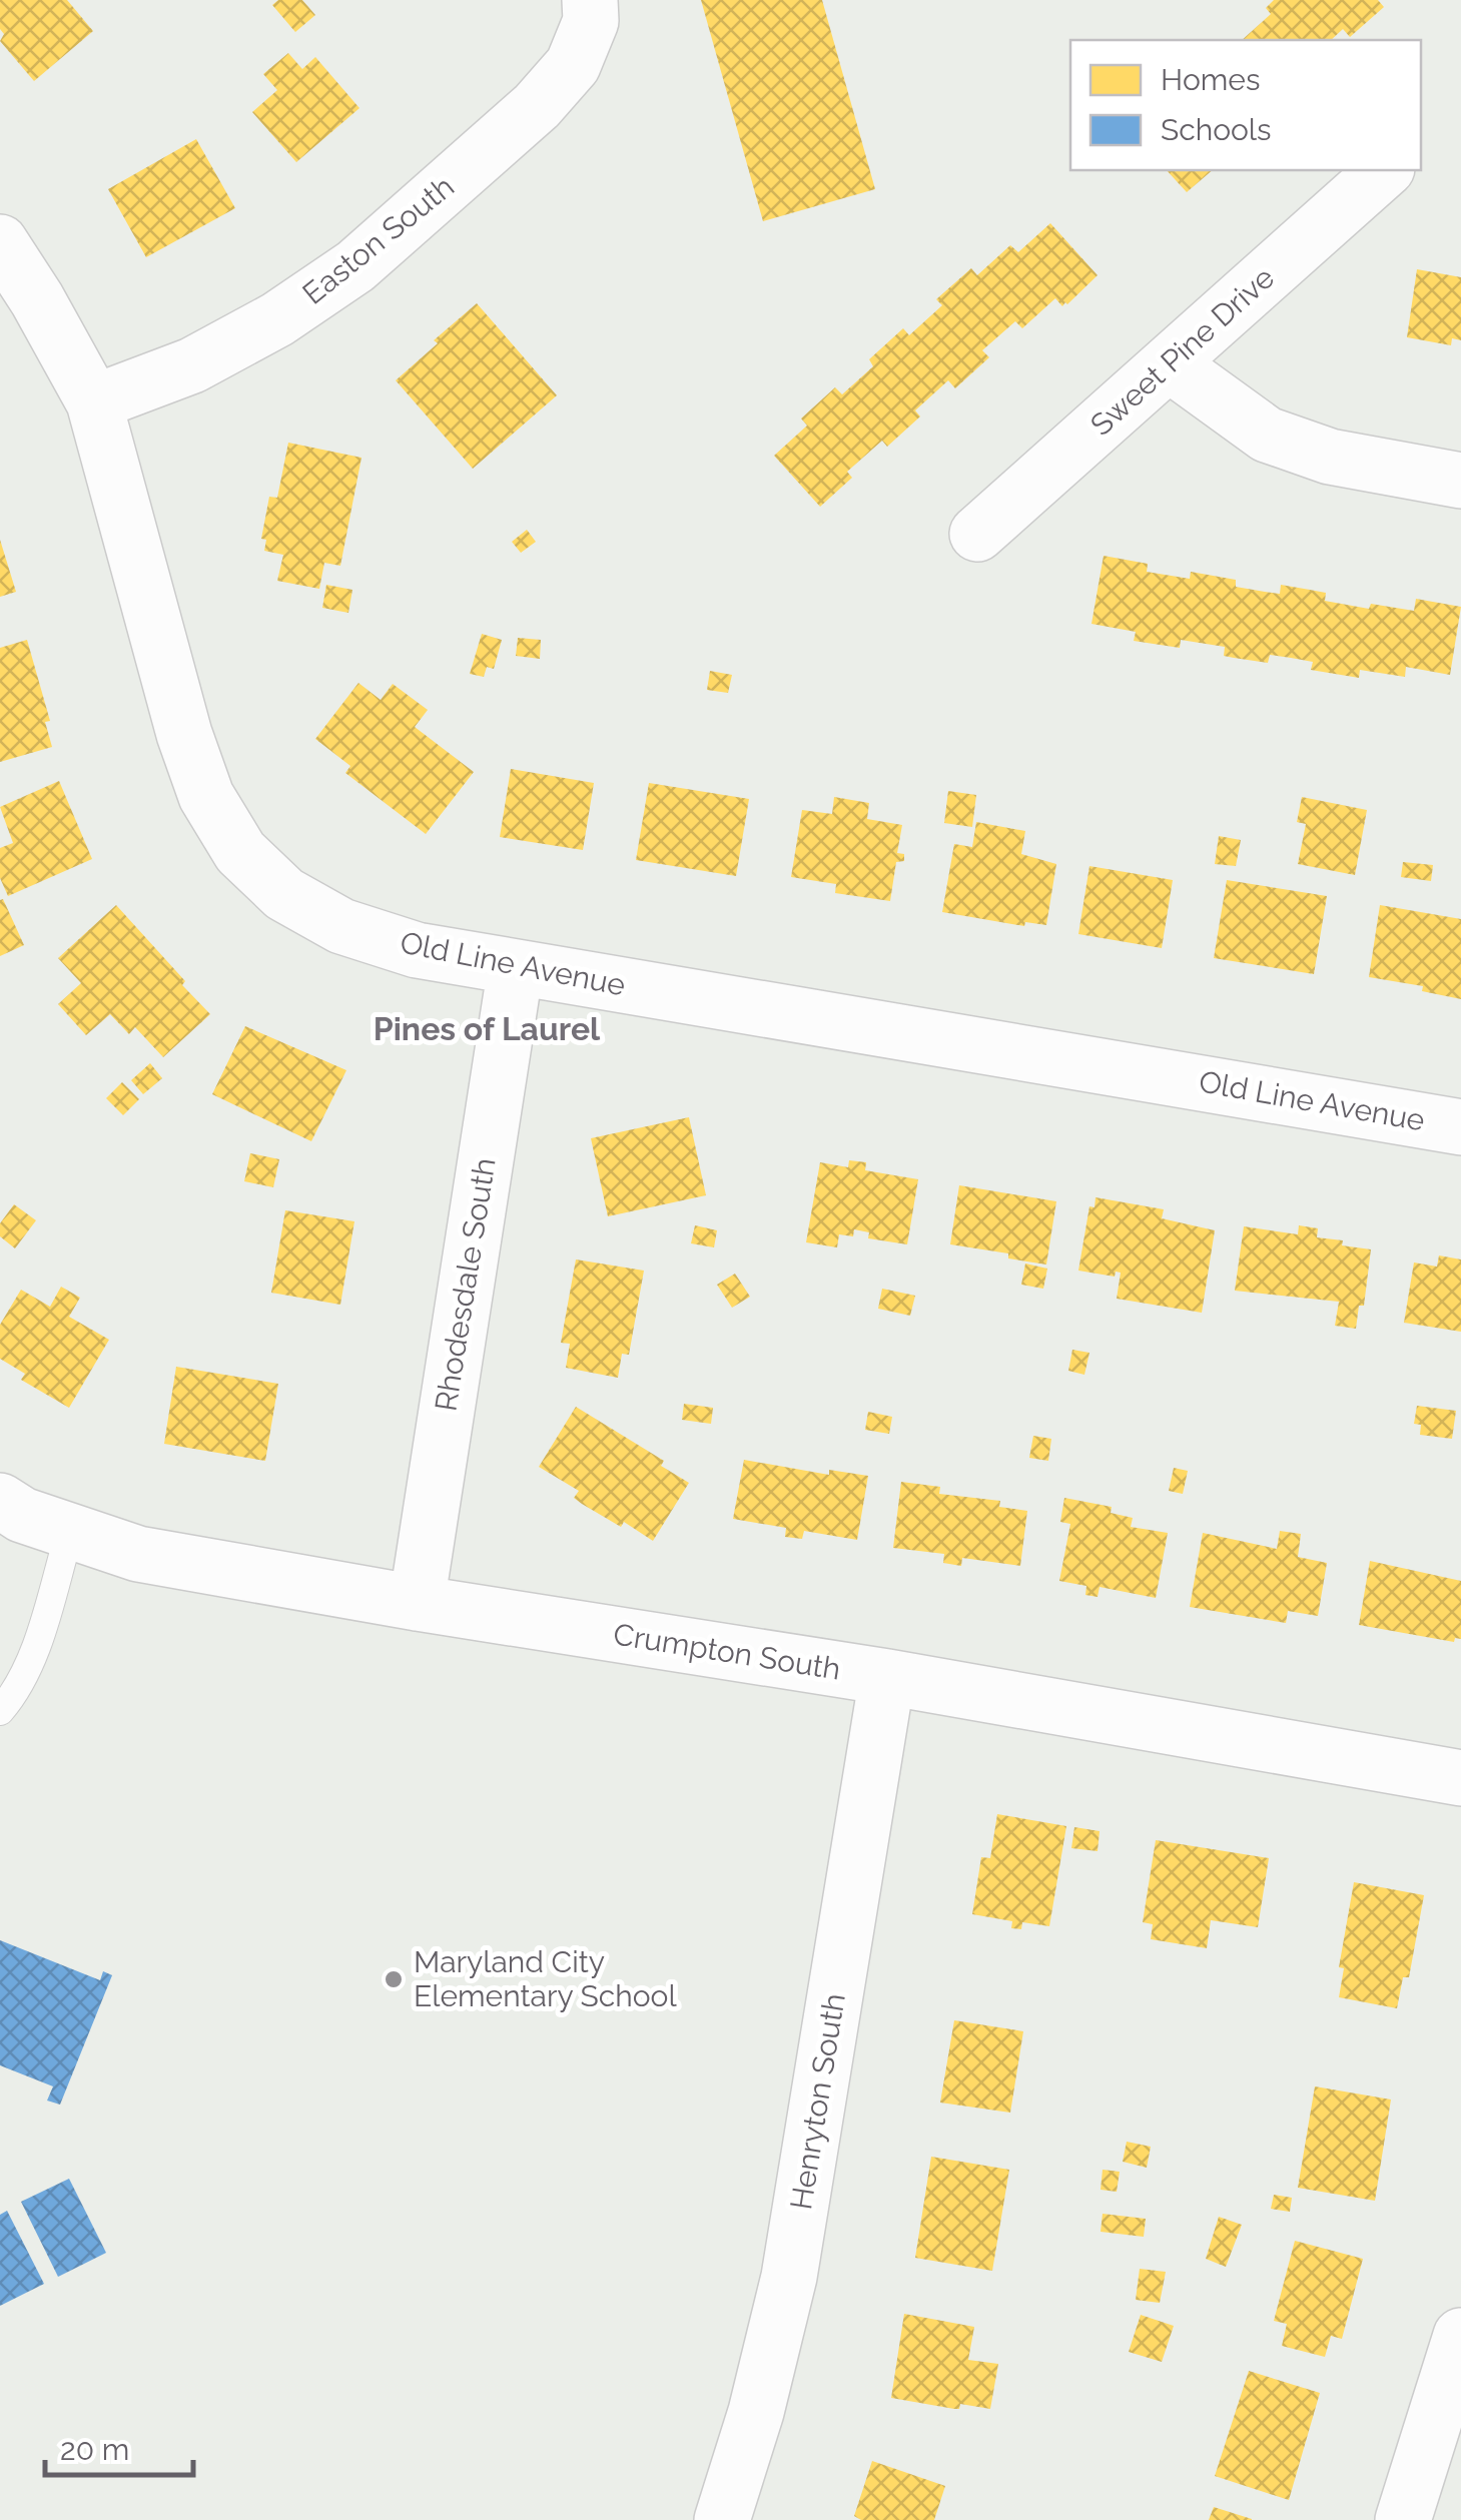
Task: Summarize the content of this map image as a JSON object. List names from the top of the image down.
{
  "streets": {
    "street": [
      "Easton South",
      "Sweet Pine Drive",
      "Old Line Avenue",
      "Rhodesdale South",
      "Crumpton South",
      "Henryton South"
    ]
  },
  "crossings": [
    ["Easton South", "Old Line Avenue"],
    ["Old Line Avenue", "Rhodesdale South"],
    ["Rhodesdale South", "Crumpton South"],
    ["Crumpton South", "Henryton South"]
  ],
  "districts": ["Pines of Laurel"],
  "places": ["Maryland City Elementary School"],
  "legend": ["Homes", "Schools"],
  "scale_bar": "20 m"
}
